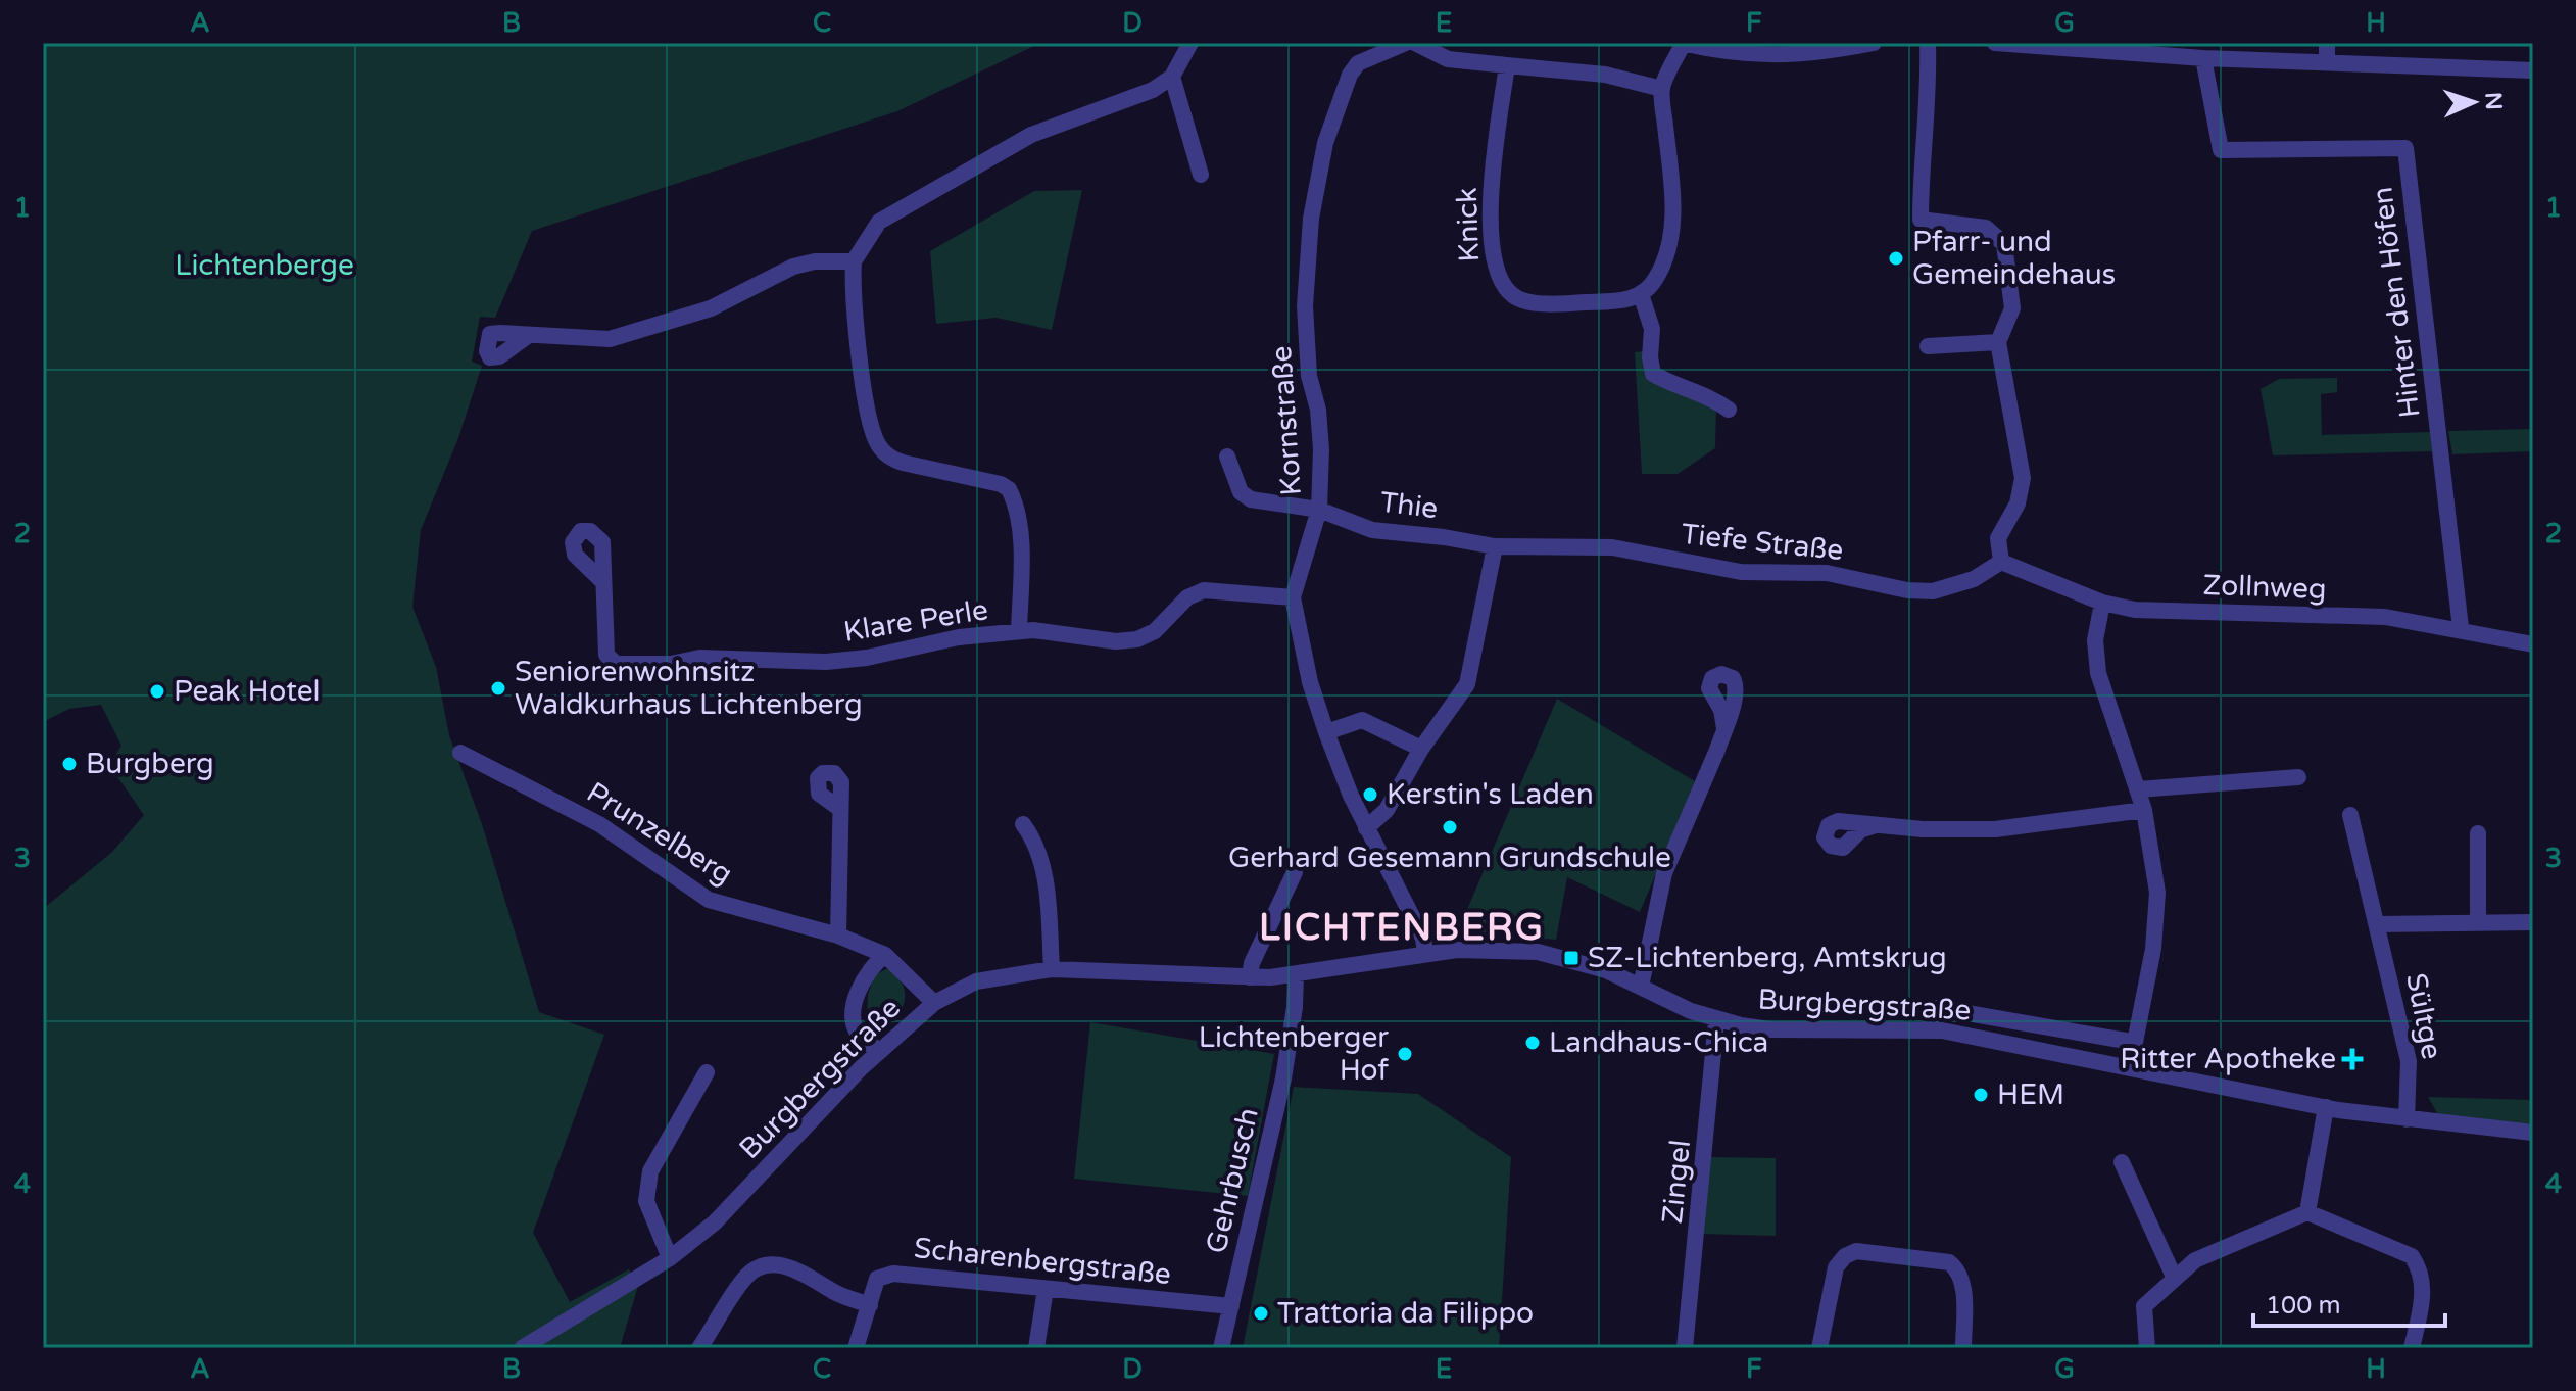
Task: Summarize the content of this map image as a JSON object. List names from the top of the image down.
{
  "streets": {
    "street": [
      "Knick",
      "Hinter den Höfen",
      "Kornstraße",
      "Thie",
      "Tiefe Straße",
      "Zollnweg",
      "Klare Perle",
      "Prunzelberg",
      "Burgbergstraße",
      "Sültge",
      "Gehrbusch",
      "Zingel",
      "Scharenbergstraße"
    ]
  },
  "crossings": [
    ["Hinter den Höfen", "Zollnweg"],
    ["Kornstraße", "Thie"],
    ["Kornstraße", "Klare Perle"],
    ["Kornstraße", "Burgbergstraße"],
    ["Thie", "Tiefe Straße"],
    ["Tiefe Straße", "Zollnweg"],
    ["Prunzelberg", "Burgbergstraße"],
    ["Burgbergstraße", "Sültge"],
    ["Burgbergstraße", "Gehrbusch"],
    ["Burgbergstraße", "Zingel"],
    ["Gehrbusch", "Scharenbergstraße"]
  ],
  "districts": ["LICHTENBERG"],
  "parks": ["Lichtenberge"],
  "places": {
    "other": [
      "Pfarr- und Gemeindehaus",
      "Seniorenwohnsitz Waldkurhaus Lichtenberg",
      "Peak Hotel",
      "Burgberg",
      "Kerstin's Laden",
      "Gerhard Gesemann Grundschule",
      "Landhaus-Chica",
      "Lichtenberger Hof",
      "HEM",
      "Trattoria da Filippo"
    ],
    "transit": ["SZ-Lichtenberg, Amtskrug"],
    "health": ["Ritter Apotheke"]
  },
  "scale_bar": "100 m",
  "north": "right",
  "grid": {
    "columns": [
      "A",
      "B",
      "C",
      "D",
      "E",
      "F",
      "G",
      "H"
    ],
    "rows": [
      "1",
      "2",
      "3",
      "4"
    ]
  }
}
